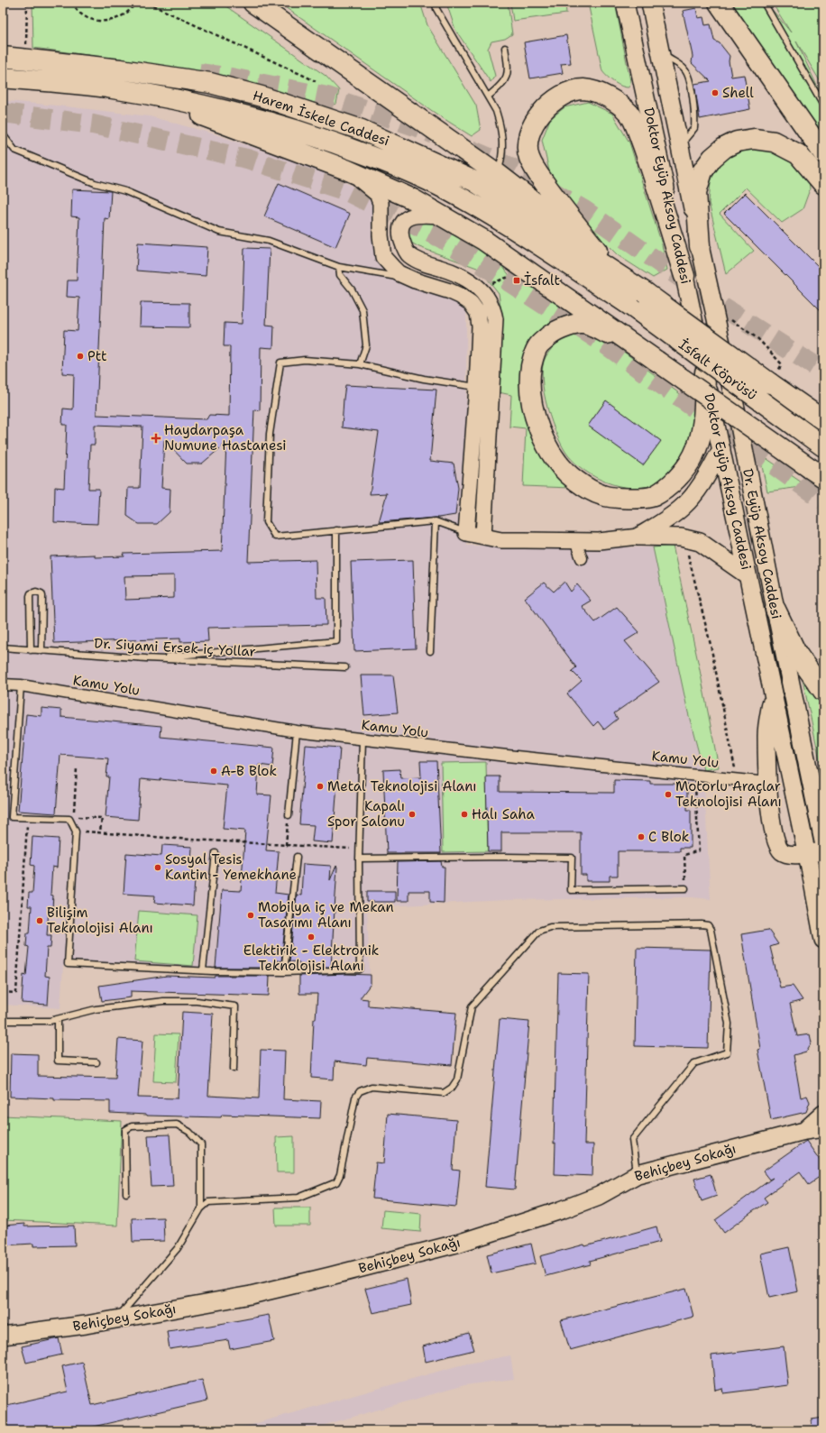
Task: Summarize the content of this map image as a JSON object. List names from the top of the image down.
{
  "streets": {
    "highway": ["Harem İskele Caddesi", "İsfalt Köprüsü"],
    "main road": ["Doktor Eyüp Aksoy Caddesi", "Dr. Eyüp Aksoy Caddesi", "Behiçbey Sokağı"],
    "street": ["Kamu Yolu"],
    "lane": ["Dr. Siyami Ersek iç Yollar"]
  },
  "crossings": [
    ["Harem İskele Caddesi", "İsfalt Köprüsü"],
    ["Doktor Eyüp Aksoy Caddesi", "Dr. Eyüp Aksoy Caddesi"]
  ],
  "places": {
    "other": [
      "Shell",
      "Ptt",
      "A-B Blok",
      "Metal Teknolojisi Alanı",
      "Motorlu Araçlar Teknolojisi Alanı",
      "Kapalı Spor Salonu",
      "Halı Saha",
      "C Blok",
      "Sosyal Tesis Kantin - Yemekhane",
      "Mobilya iç ve Mekan Tasarımı Alanı",
      "Bilişim Teknolojisi Alanı",
      "Elektirik - Elektronik Teknolojisi Alanı"
    ],
    "transit": ["İsfalt"],
    "health": ["Haydarpaşa Numune Hastanesi"]
  }
}
